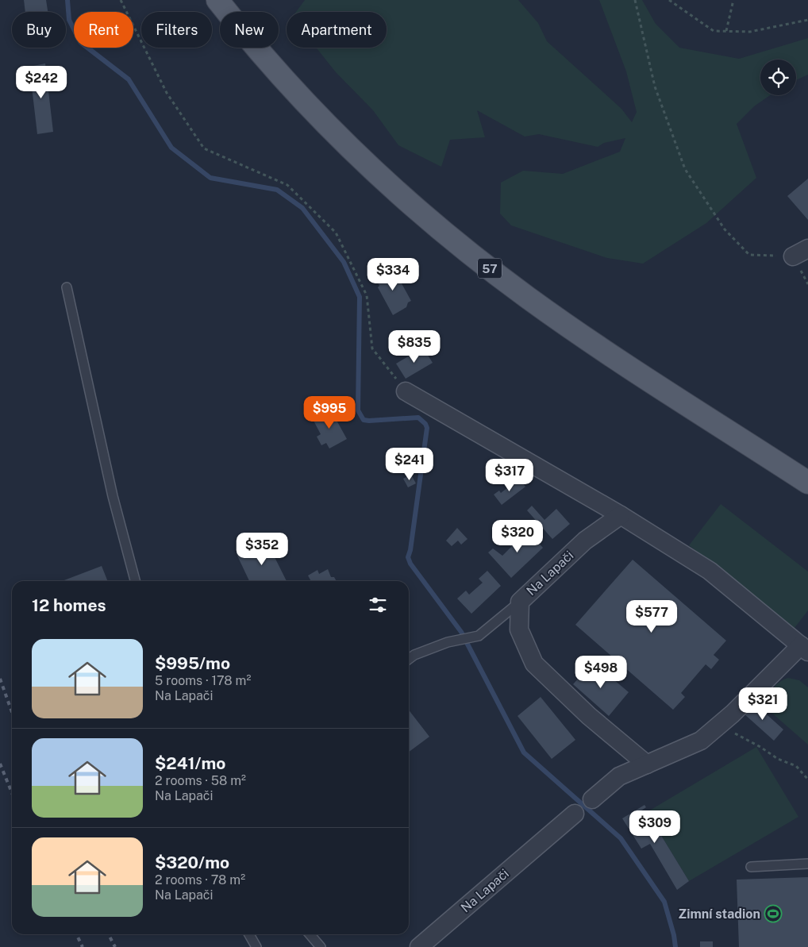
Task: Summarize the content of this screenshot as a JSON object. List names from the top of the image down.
{
  "streets": {
    "main road": ["57"],
    "street": ["Na Lapači"]
  },
  "places": {
    "sports": ["Zimní stadion"]
  },
  "page": {
    "chip": [
      "Buy",
      "Rent",
      "Filters",
      "New",
      "Apartment"
    ],
    "price": [
      "$242",
      "$334",
      "$835",
      "$995",
      "$241",
      "$317",
      "$320",
      "$352",
      "$577",
      "$498",
      "$321",
      "$309"
    ],
    "heading": "12 homes",
    "list": [
      {
        "name": "$995/mo",
        "note": "5 rooms · 178 m² · Na Lapači"
      },
      {
        "name": "$241/mo",
        "note": "2 rooms · 58 m² · Na Lapači"
      },
      {
        "name": "$320/mo",
        "note": "2 rooms · 78 m² · Na Lapači"
      }
    ]
  }
}
